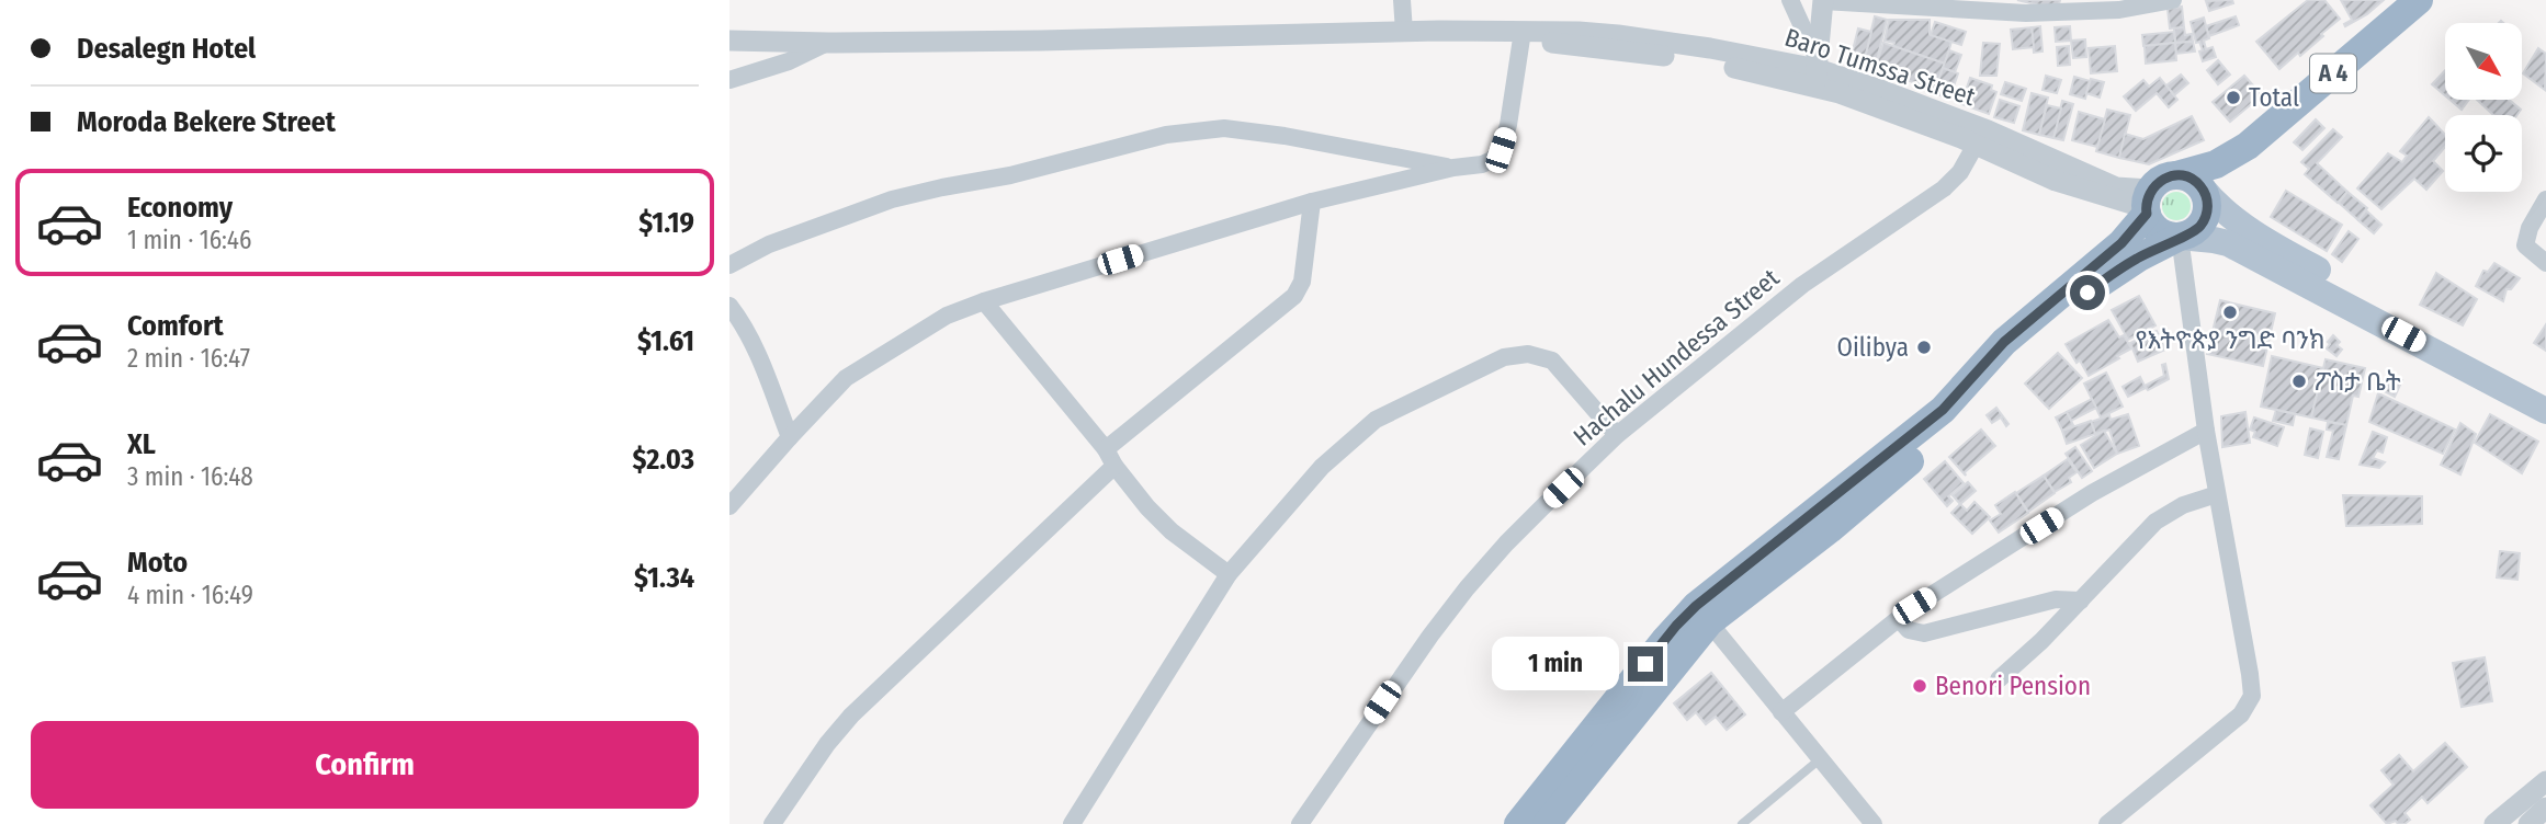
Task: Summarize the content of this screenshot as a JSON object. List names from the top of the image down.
{
  "streets": {
    "highway": ["A 4"],
    "street": ["Baro Tumssa Street", "Hachalu Hundessa Street"]
  },
  "crossings": [
    ["Baro Tumssa Street", "A 4"],
    ["Baro Tumssa Street", "Hachalu Hundessa Street"]
  ],
  "places": [
    "Total",
    "የእትዮጵያ ንግድ ባንክ",
    "Oilibya",
    "ፖስታ ቤት",
    "Benori Pension"
  ],
  "north": "bottom right",
  "page": {
    "banner": ["Desalegn Hotel", "Moroda Bekere Street"],
    "list": [
      {
        "name": "Economy",
        "note": "1 min · 16:46",
        "value": "$1.19"
      },
      {
        "name": "Comfort",
        "note": "2 min · 16:47",
        "value": "$1.61"
      },
      {
        "name": "XL",
        "note": "3 min · 16:48",
        "value": "$2.03"
      },
      {
        "name": "Moto",
        "note": "4 min · 16:49",
        "value": "$1.34"
      }
    ],
    "bubble": "1 min",
    "buttons": "Confirm"
  }
}
